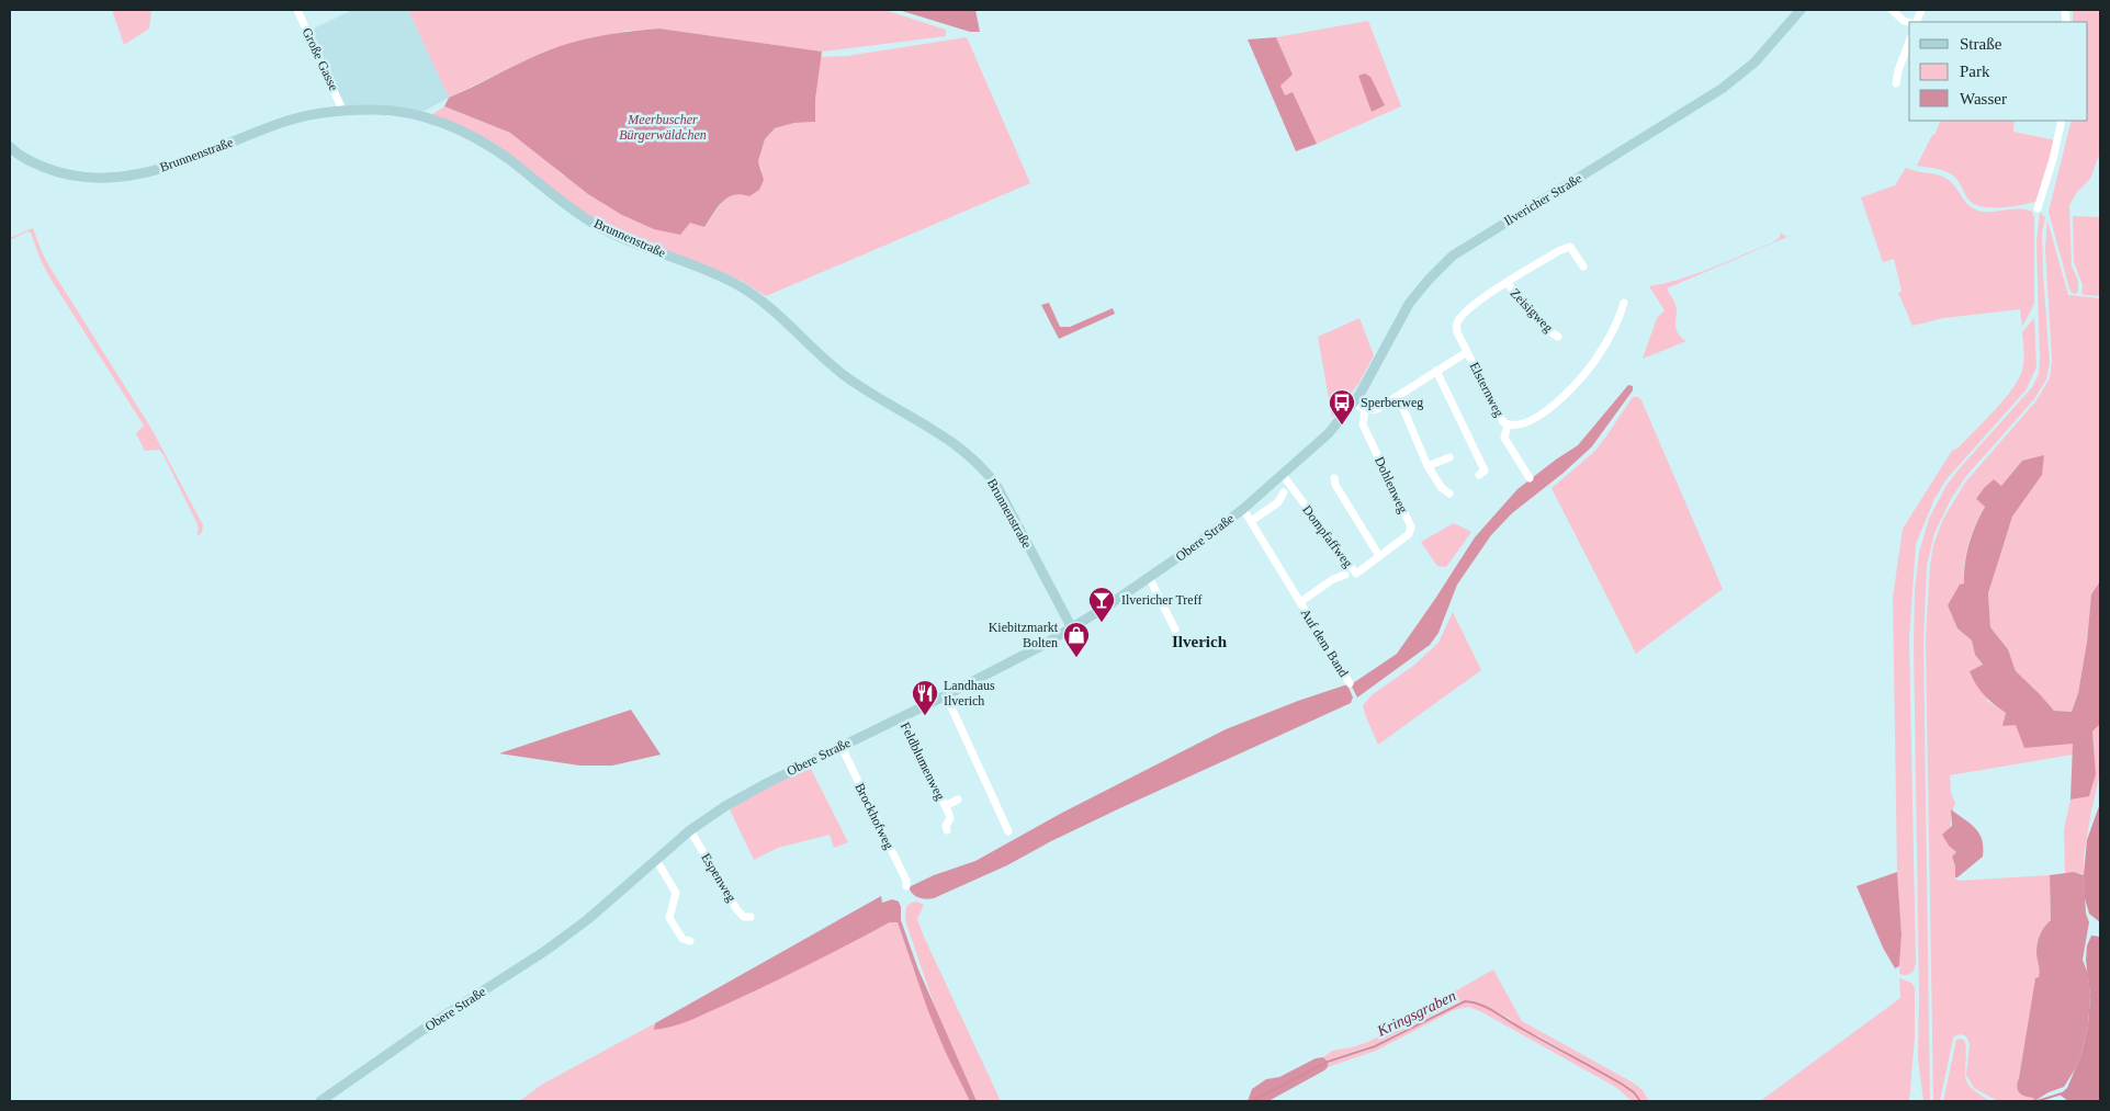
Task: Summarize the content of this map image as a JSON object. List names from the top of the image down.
{
  "streets": {
    "street": [
      "Große Gasse",
      "Brunnenstraße",
      "Ilvericher Straße",
      "Zeisigweg",
      "Elsternweg",
      "Dohlenweg",
      "Dompfaffweg",
      "Obere Straße",
      "Auf dem Band",
      "Feldblumenweg",
      "Brockhofweg",
      "Espenweg"
    ]
  },
  "crossings": [
    ["Große Gasse", "Brunnenstraße"],
    ["Brunnenstraße", "Obere Straße"],
    ["Ilvericher Straße", "Obere Straße"],
    ["Dohlenweg", "Dompfaffweg"],
    ["Dompfaffweg", "Obere Straße"],
    ["Obere Straße", "Auf dem Band"],
    ["Obere Straße", "Feldblumenweg"],
    ["Obere Straße", "Brockhofweg"],
    ["Obere Straße", "Espenweg"]
  ],
  "districts": ["Ilverich"],
  "water": ["Kringsgraben"],
  "parks": ["Meerbuscher Bürgerwäldchen"],
  "places": {
    "bus stop": ["Sperberweg"],
    "bar": ["Ilvericher Treff"],
    "shop": ["Kiebitzmarkt Bolten"],
    "restaurant": ["Landhaus Ilverich"]
  },
  "legend": ["Straße", "Park", "Wasser"]
}
